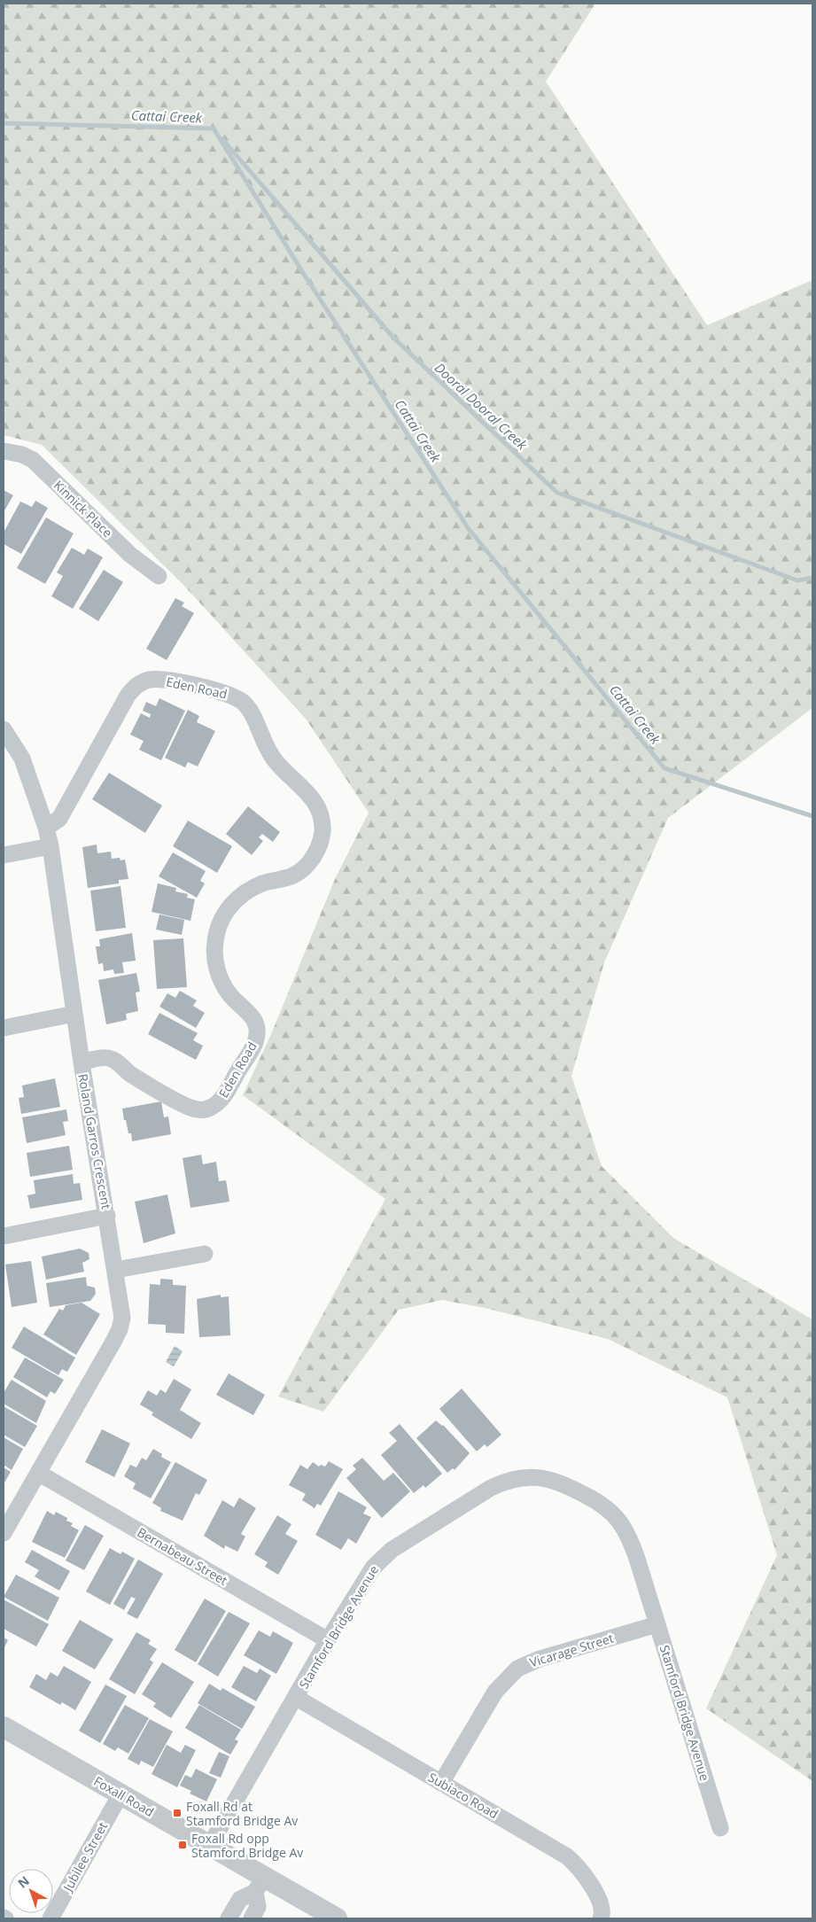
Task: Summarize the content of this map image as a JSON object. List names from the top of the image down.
{
  "streets": {
    "street": [
      "Kinnick Place",
      "Eden Road",
      "Roland Garros Crescent",
      "Bernabeau Street",
      "Stamford Bridge Avenue",
      "Vicarage Street",
      "Subiaco Road",
      "Foxall Road",
      "Jubilee Street"
    ]
  },
  "crossings": [
    ["Eden Road", "Roland Garros Crescent"],
    ["Roland Garros Crescent", "Bernabeau Street"],
    ["Bernabeau Street", "Stamford Bridge Avenue"],
    ["Stamford Bridge Avenue", "Vicarage Street"],
    ["Stamford Bridge Avenue", "Subiaco Road"],
    ["Stamford Bridge Avenue", "Foxall Road"],
    ["Vicarage Street", "Subiaco Road"],
    ["Foxall Road", "Jubilee Street"]
  ],
  "water": ["Cattai Creek", "Dooral Dooral Creek"],
  "places": {
    "transit": ["Foxall Rd at Stamford Bridge Av", "Foxall Rd opp Stamford Bridge Av"]
  },
  "north": "top left"
}
